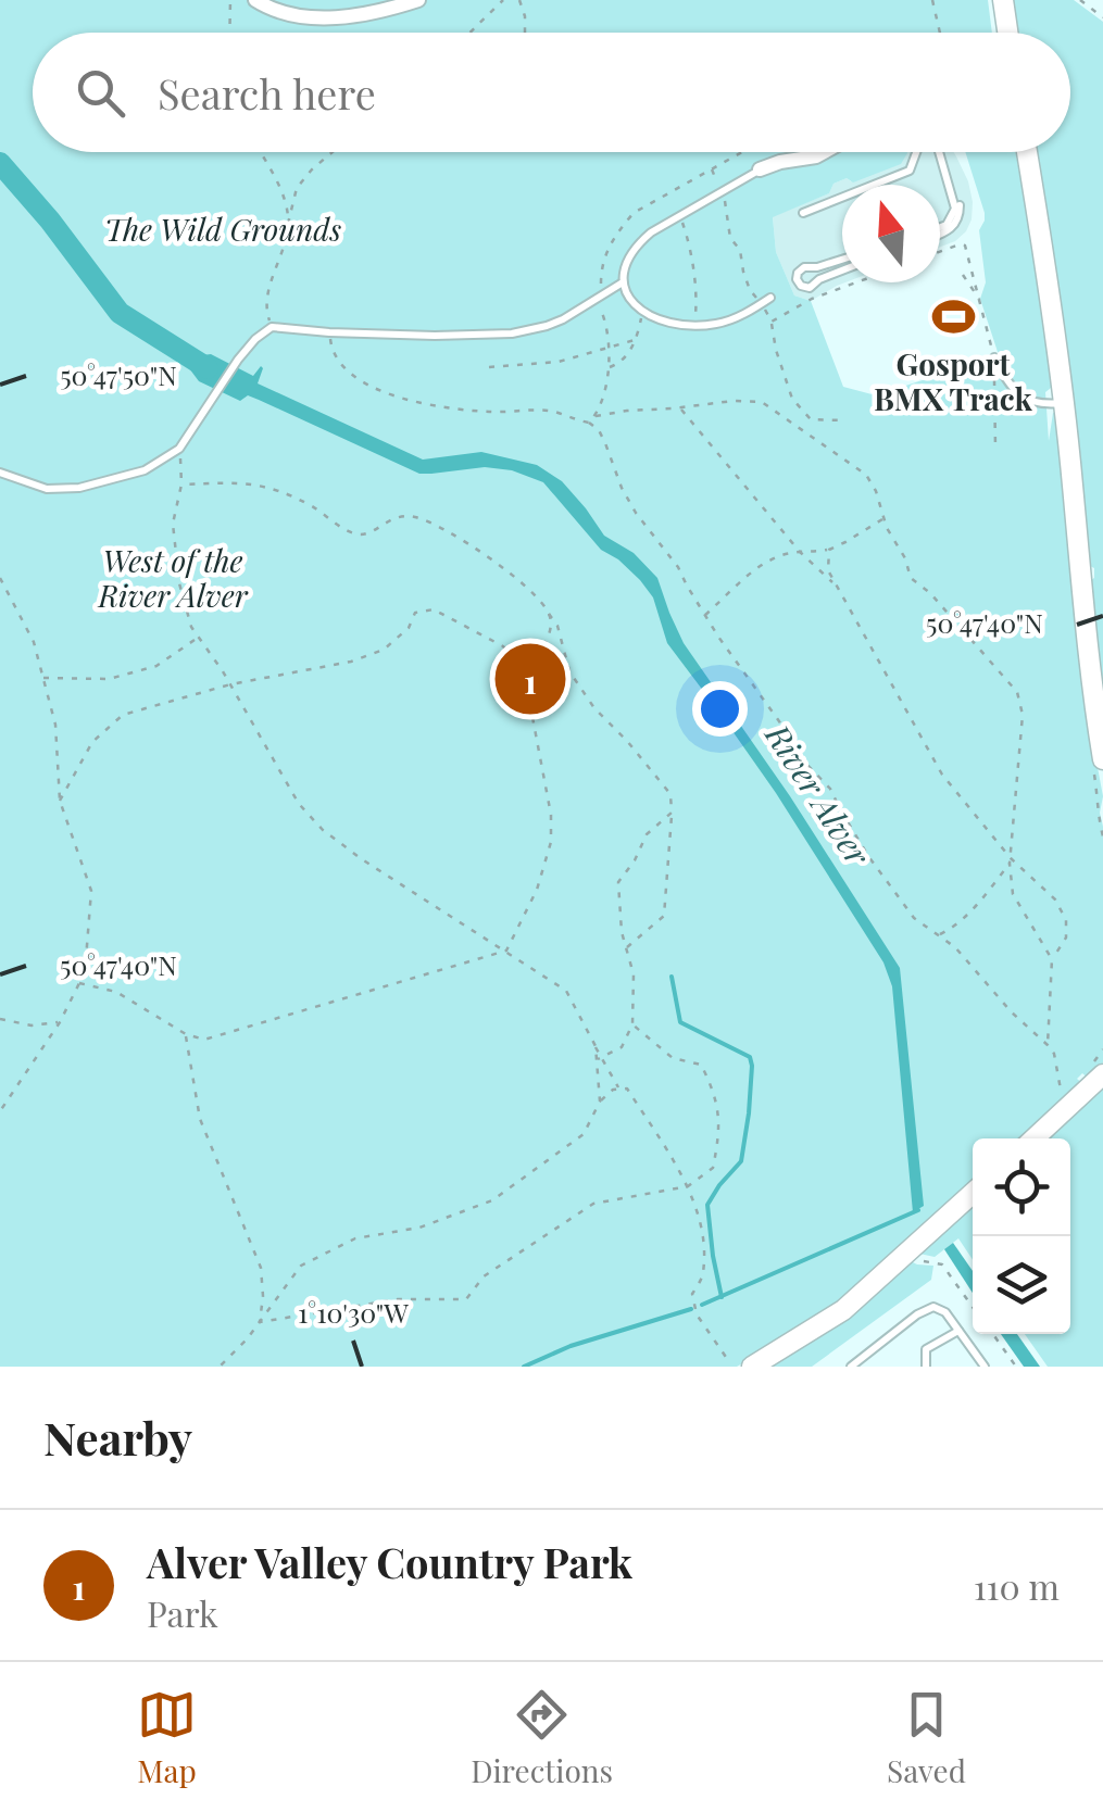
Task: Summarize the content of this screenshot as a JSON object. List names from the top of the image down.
{
  "water": ["River Alver"],
  "parks": ["The Wild Grounds", "West of the River Alver"],
  "places": {
    "sports": ["Gosport BMX Track"]
  },
  "north": "top",
  "page": {
    "search": "Search here",
    "pins": "1",
    "heading": "Nearby",
    "list": [
      {
        "mark": "1",
        "name": "Alver Valley Country Park",
        "note": "Park",
        "value": "110 m"
      }
    ],
    "nav": ["Map", "Directions", "Saved"]
  },
  "coordinates": ["50°47'50\"N", "50°47'40\"N", "1°10'30\"W"]
}
